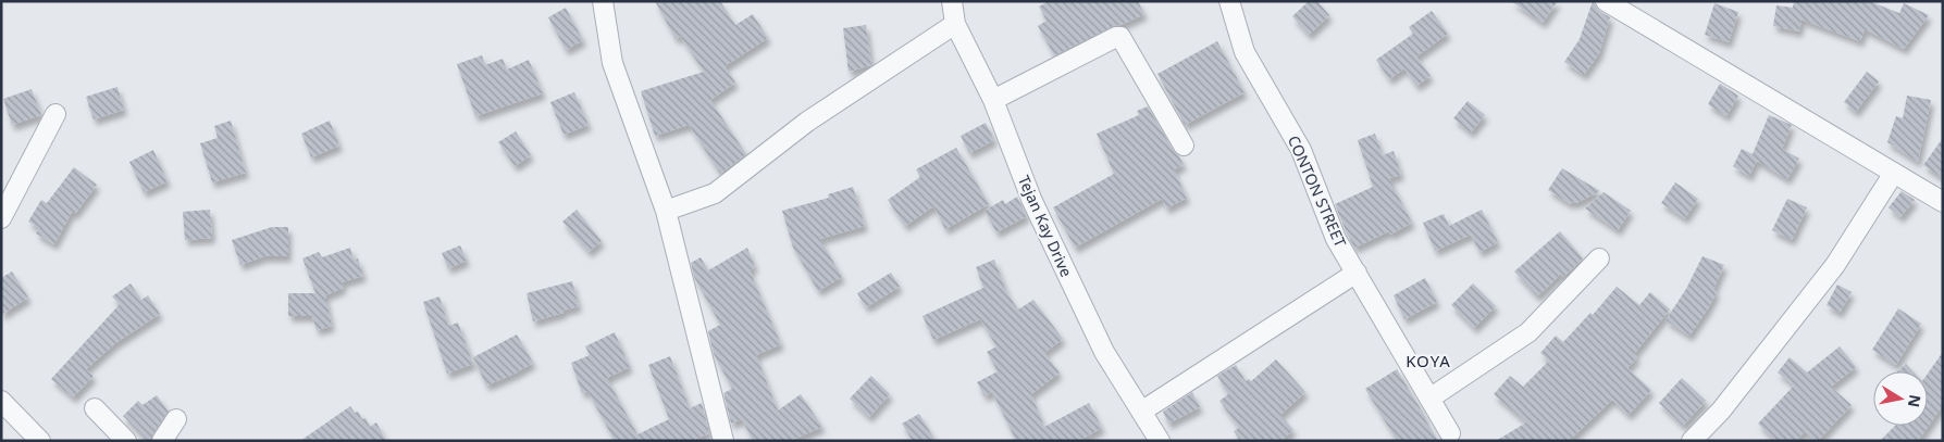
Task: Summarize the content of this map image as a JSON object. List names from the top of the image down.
{
  "streets": {
    "street": ["CONTON STREET", "Tejan Kay Drive"]
  },
  "districts": ["KOYA"],
  "north": "right"
}
